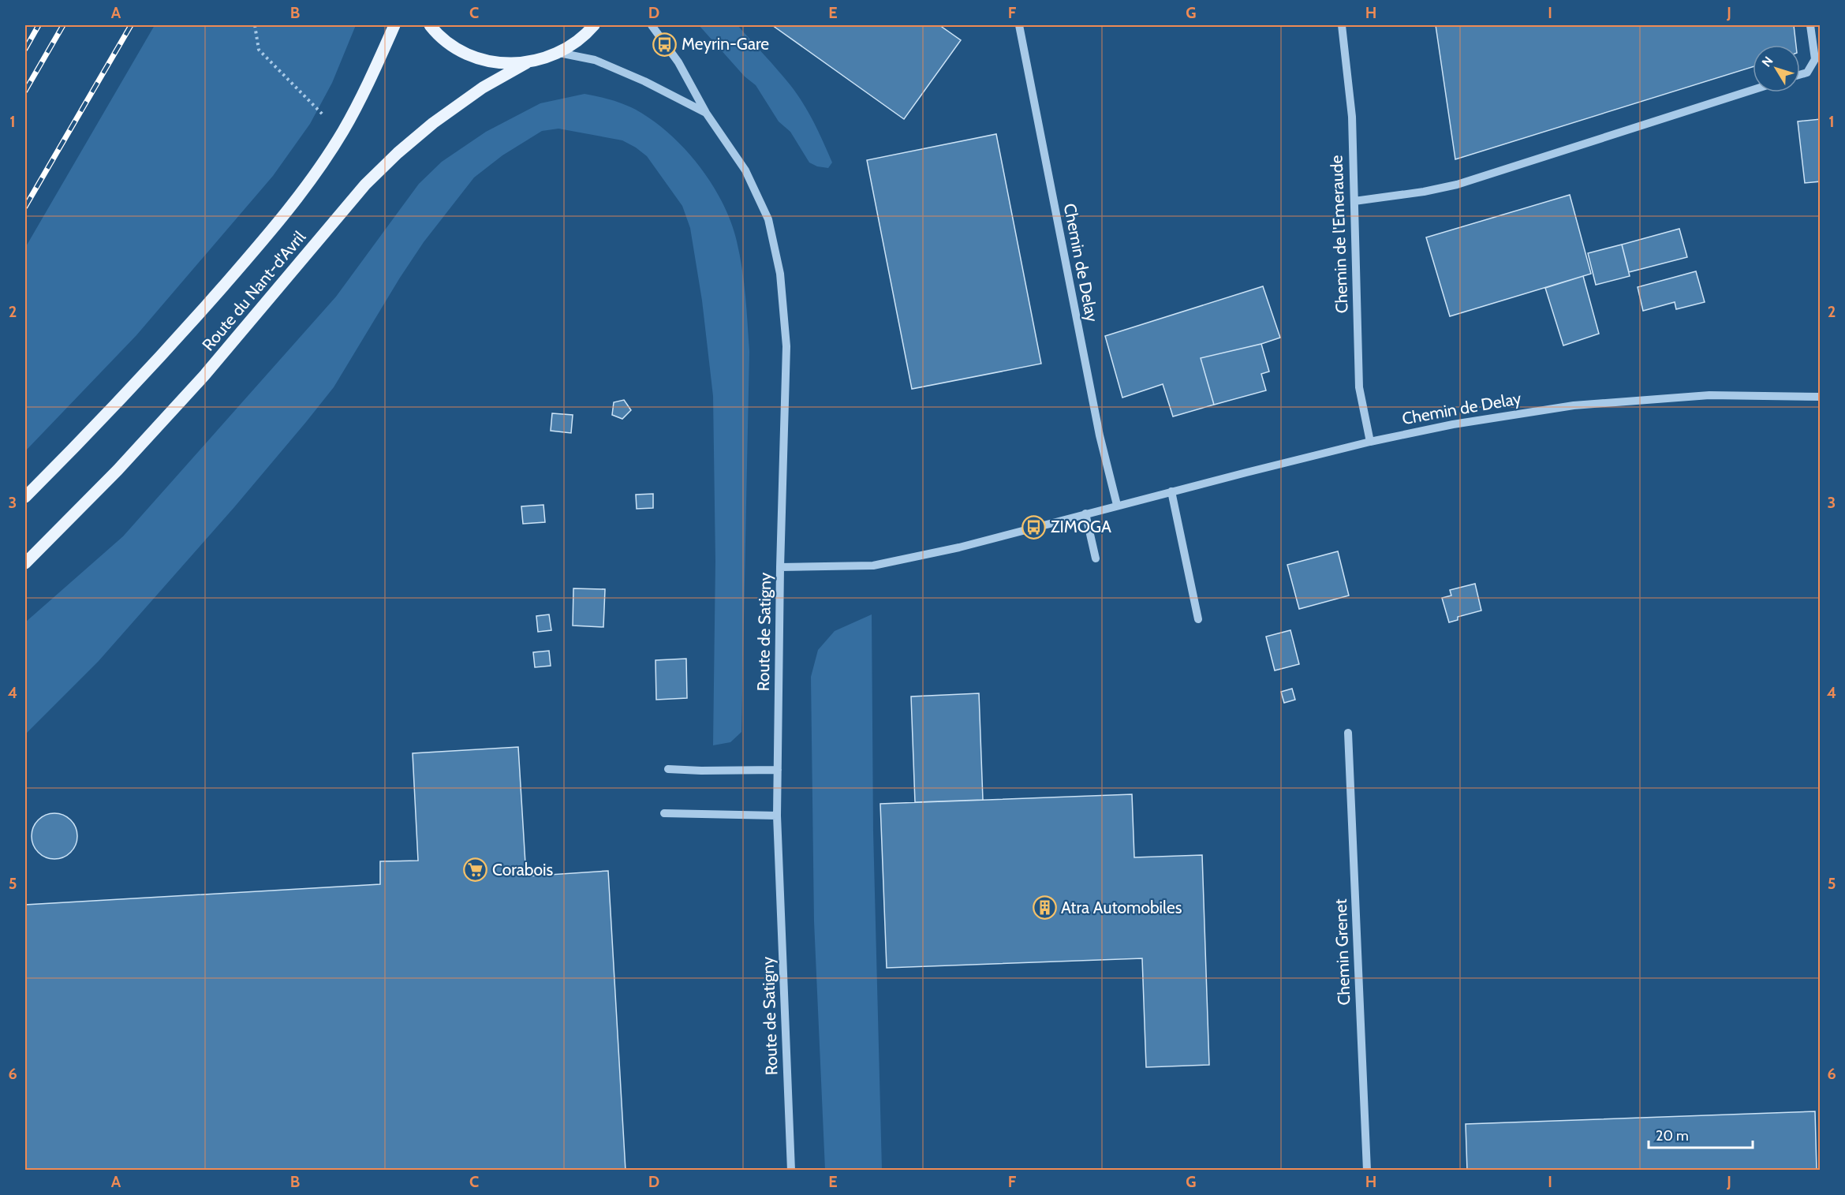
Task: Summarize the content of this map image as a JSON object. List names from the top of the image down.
{
  "streets": {
    "main road": ["Route du Nant-d'Avril"],
    "street": [
      "Chemin de l'Emeraude",
      "Chemin de Delay",
      "Route de Satigny",
      "Chemin Grenet"
    ]
  },
  "crossings": [
    ["Chemin de l'Emeraude", "Chemin de Delay"],
    ["Chemin de Delay", "Route de Satigny"]
  ],
  "places": {
    "bus stop": ["Meyrin-Gare", "ZIMOGA"],
    "supermarket": ["Corabois"],
    "building": ["Atra Automobiles"]
  },
  "scale_bar": "20 m",
  "north": "top left",
  "grid": {
    "columns": [
      "A",
      "B",
      "C",
      "D",
      "E",
      "F",
      "G",
      "H",
      "I",
      "J"
    ],
    "rows": [
      "1",
      "2",
      "3",
      "4",
      "5",
      "6"
    ]
  }
}
